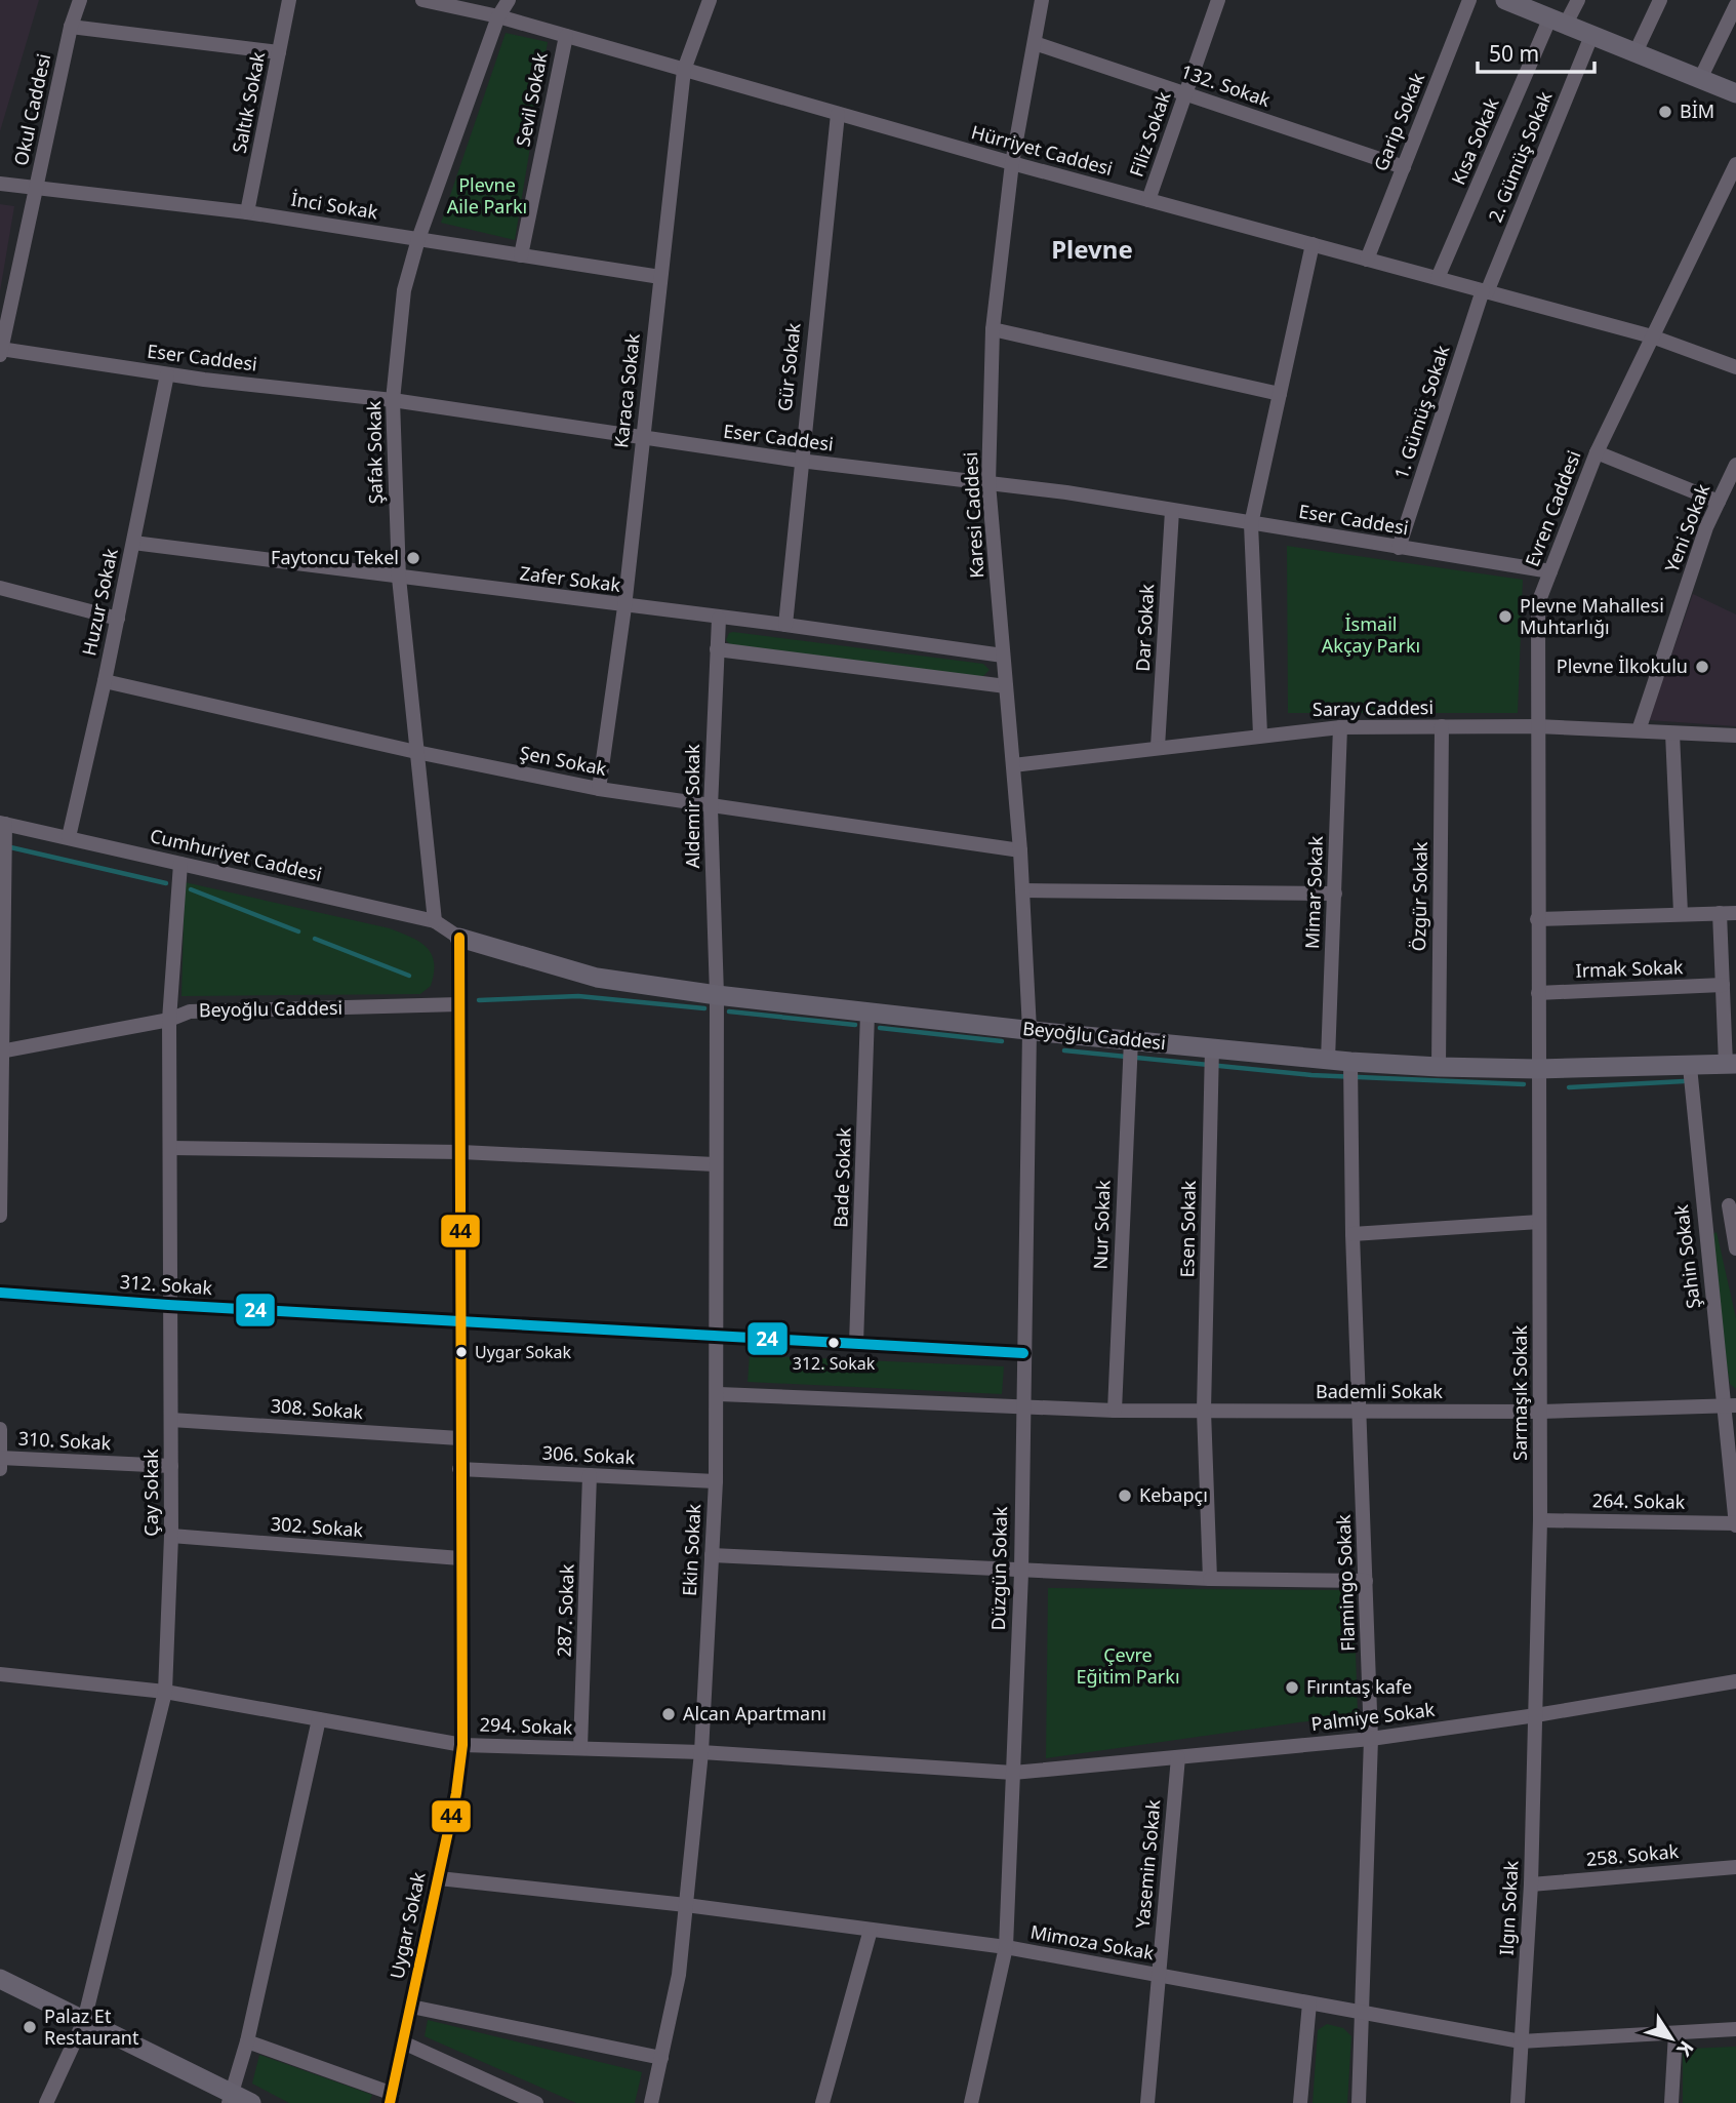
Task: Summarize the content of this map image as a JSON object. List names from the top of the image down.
{
  "streets": {
    "main road": ["Beyoğlu Caddesi"],
    "street": [
      "132. Sokak",
      "Sevil Sokak",
      "Saltık Sokak",
      "Okul Caddesi",
      "Garip Sokak",
      "Filiz Sokak",
      "Kısa Sokak",
      "Hürriyet Caddesi",
      "2. Gümüş Sokak",
      "İnci Sokak",
      "Eser Caddesi",
      "Gür Sokak",
      "Karaca Sokak",
      "1. Gümüş Sokak",
      "Şafak Sokak",
      "Evren Caddesi",
      "Karesi Caddesi",
      "Yeni Sokak",
      "Zafer Sokak",
      "Huzur Sokak",
      "Dar Sokak",
      "Saray Caddesi",
      "Şen Sokak",
      "Aldemir Sokak",
      "Cumhuriyet Caddesi",
      "Mimar Sokak",
      "Özgür Sokak",
      "Irmak Sokak",
      "Bade Sokak",
      "Nur Sokak",
      "Esen Sokak",
      "Şahin Sokak",
      "312. Sokak",
      "Bademli Sokak",
      "Sarmaşık Sokak",
      "308. Sokak",
      "310. Sokak",
      "306. Sokak",
      "Çay Sokak",
      "264. Sokak",
      "302. Sokak",
      "Ekin Sokak",
      "Düzgün Sokak",
      "Flamingo Sokak",
      "287. Sokak",
      "Palmiye Sokak",
      "294. Sokak",
      "258. Sokak",
      "Yasemin Sokak",
      "Ilgın Sokak",
      "Uygar Sokak",
      "Mimoza Sokak"
    ]
  },
  "crossings": [
    ["132. Sokak", "Garip Sokak"],
    ["132. Sokak", "Filiz Sokak"],
    ["132. Sokak", "Karesi Caddesi"],
    ["Sevil Sokak", "Hürriyet Caddesi"],
    ["Sevil Sokak", "İnci Sokak"],
    ["Saltık Sokak", "İnci Sokak"],
    ["Okul Caddesi", "İnci Sokak"],
    ["Okul Caddesi", "Eser Caddesi"],
    ["Garip Sokak", "Hürriyet Caddesi"],
    ["Filiz Sokak", "Hürriyet Caddesi"],
    ["Kısa Sokak", "Hürriyet Caddesi"],
    ["Hürriyet Caddesi", "2. Gümüş Sokak"],
    ["Hürriyet Caddesi", "Gür Sokak"],
    ["Hürriyet Caddesi", "Karaca Sokak"],
    ["Hürriyet Caddesi", "1. Gümüş Sokak"],
    ["Hürriyet Caddesi", "Şafak Sokak"],
    ["Hürriyet Caddesi", "Evren Caddesi"],
    ["Hürriyet Caddesi", "Karesi Caddesi"],
    ["2. Gümüş Sokak", "1. Gümüş Sokak"],
    ["İnci Sokak", "Karaca Sokak"],
    ["İnci Sokak", "Şafak Sokak"],
    ["Eser Caddesi", "Gür Sokak"],
    ["Eser Caddesi", "Karaca Sokak"],
    ["Eser Caddesi", "1. Gümüş Sokak"],
    ["Eser Caddesi", "Şafak Sokak"],
    ["Eser Caddesi", "Evren Caddesi"],
    ["Eser Caddesi", "Karesi Caddesi"],
    ["Eser Caddesi", "Huzur Sokak"],
    ["Eser Caddesi", "Dar Sokak"],
    ["Gür Sokak", "Zafer Sokak"],
    ["Karaca Sokak", "Zafer Sokak"],
    ["Karaca Sokak", "Şen Sokak"],
    ["Şafak Sokak", "Zafer Sokak"],
    ["Şafak Sokak", "Şen Sokak"],
    ["Şafak Sokak", "Cumhuriyet Caddesi"],
    ["Evren Caddesi", "Saray Caddesi"],
    ["Evren Caddesi", "Irmak Sokak"],
    ["Evren Caddesi", "Beyoğlu Caddesi"],
    ["Evren Caddesi", "Sarmaşık Sokak"],
    ["Karesi Caddesi", "Zafer Sokak"],
    ["Karesi Caddesi", "Saray Caddesi"],
    ["Karesi Caddesi", "Şen Sokak"],
    ["Karesi Caddesi", "Beyoğlu Caddesi"],
    ["Karesi Caddesi", "Düzgün Sokak"],
    ["Yeni Sokak", "Saray Caddesi"],
    ["Zafer Sokak", "Huzur Sokak"],
    ["Zafer Sokak", "Aldemir Sokak"],
    ["Huzur Sokak", "Şen Sokak"],
    ["Huzur Sokak", "Cumhuriyet Caddesi"],
    ["Dar Sokak", "Saray Caddesi"],
    ["Saray Caddesi", "Mimar Sokak"],
    ["Saray Caddesi", "Özgür Sokak"],
    ["Şen Sokak", "Aldemir Sokak"],
    ["Aldemir Sokak", "Beyoğlu Caddesi"],
    ["Aldemir Sokak", "Ekin Sokak"],
    ["Cumhuriyet Caddesi", "Beyoğlu Caddesi"],
    ["Cumhuriyet Caddesi", "Çay Sokak"],
    ["Cumhuriyet Caddesi", "Uygar Sokak"],
    ["Mimar Sokak", "Beyoğlu Caddesi"],
    ["Özgür Sokak", "Beyoğlu Caddesi"],
    ["Beyoğlu Caddesi", "Bade Sokak"],
    ["Beyoğlu Caddesi", "Nur Sokak"],
    ["Beyoğlu Caddesi", "Esen Sokak"],
    ["Beyoğlu Caddesi", "Şahin Sokak"],
    ["Beyoğlu Caddesi", "Sarmaşık Sokak"],
    ["Beyoğlu Caddesi", "Çay Sokak"],
    ["Beyoğlu Caddesi", "Ekin Sokak"],
    ["Beyoğlu Caddesi", "Düzgün Sokak"],
    ["Beyoğlu Caddesi", "Flamingo Sokak"],
    ["Beyoğlu Caddesi", "Uygar Sokak"],
    ["Bade Sokak", "312. Sokak"],
    ["Nur Sokak", "Bademli Sokak"],
    ["Esen Sokak", "Bademli Sokak"],
    ["Şahin Sokak", "Bademli Sokak"],
    ["Şahin Sokak", "264. Sokak"],
    ["312. Sokak", "Çay Sokak"],
    ["312. Sokak", "Ekin Sokak"],
    ["312. Sokak", "Düzgün Sokak"],
    ["312. Sokak", "Uygar Sokak"],
    ["Bademli Sokak", "Sarmaşık Sokak"],
    ["Bademli Sokak", "Ekin Sokak"],
    ["Bademli Sokak", "Düzgün Sokak"],
    ["Bademli Sokak", "Flamingo Sokak"],
    ["Sarmaşık Sokak", "264. Sokak"],
    ["Sarmaşık Sokak", "Palmiye Sokak"],
    ["Sarmaşık Sokak", "Ilgın Sokak"],
    ["308. Sokak", "Çay Sokak"],
    ["308. Sokak", "Uygar Sokak"],
    ["310. Sokak", "Çay Sokak"],
    ["306. Sokak", "Ekin Sokak"],
    ["306. Sokak", "287. Sokak"],
    ["306. Sokak", "Uygar Sokak"],
    ["Çay Sokak", "302. Sokak"],
    ["Çay Sokak", "294. Sokak"],
    ["302. Sokak", "Uygar Sokak"],
    ["Ekin Sokak", "294. Sokak"],
    ["Ekin Sokak", "Mimoza Sokak"],
    ["Düzgün Sokak", "Palmiye Sokak"],
    ["Düzgün Sokak", "294. Sokak"],
    ["Düzgün Sokak", "Mimoza Sokak"],
    ["Flamingo Sokak", "Palmiye Sokak"],
    ["Flamingo Sokak", "Mimoza Sokak"],
    ["287. Sokak", "294. Sokak"],
    ["Palmiye Sokak", "294. Sokak"],
    ["Palmiye Sokak", "Yasemin Sokak"],
    ["Palmiye Sokak", "Ilgın Sokak"],
    ["294. Sokak", "Uygar Sokak"],
    ["258. Sokak", "Ilgın Sokak"],
    ["Yasemin Sokak", "Mimoza Sokak"],
    ["Ilgın Sokak", "Mimoza Sokak"],
    ["Uygar Sokak", "Mimoza Sokak"]
  ],
  "districts": ["Plevne"],
  "parks": ["Plevne Aile Parkı", "İsmail Akçay Parkı", "Çevre Eğitim Parkı"],
  "places": [
    "BİM",
    "Faytoncu Tekel",
    "Plevne Mahallesi Muhtarlığı",
    "Plevne İlkokulu",
    "312. Sokak",
    "Uygar Sokak",
    "Kebapçı",
    "Fırıntaş kafe",
    "Alcan Apartmanı",
    "Palaz Et Restaurant"
  ],
  "lines": ["transit line 44", "transit line 24"],
  "scale_bar": "50 m",
  "north": "bottom right"
}
